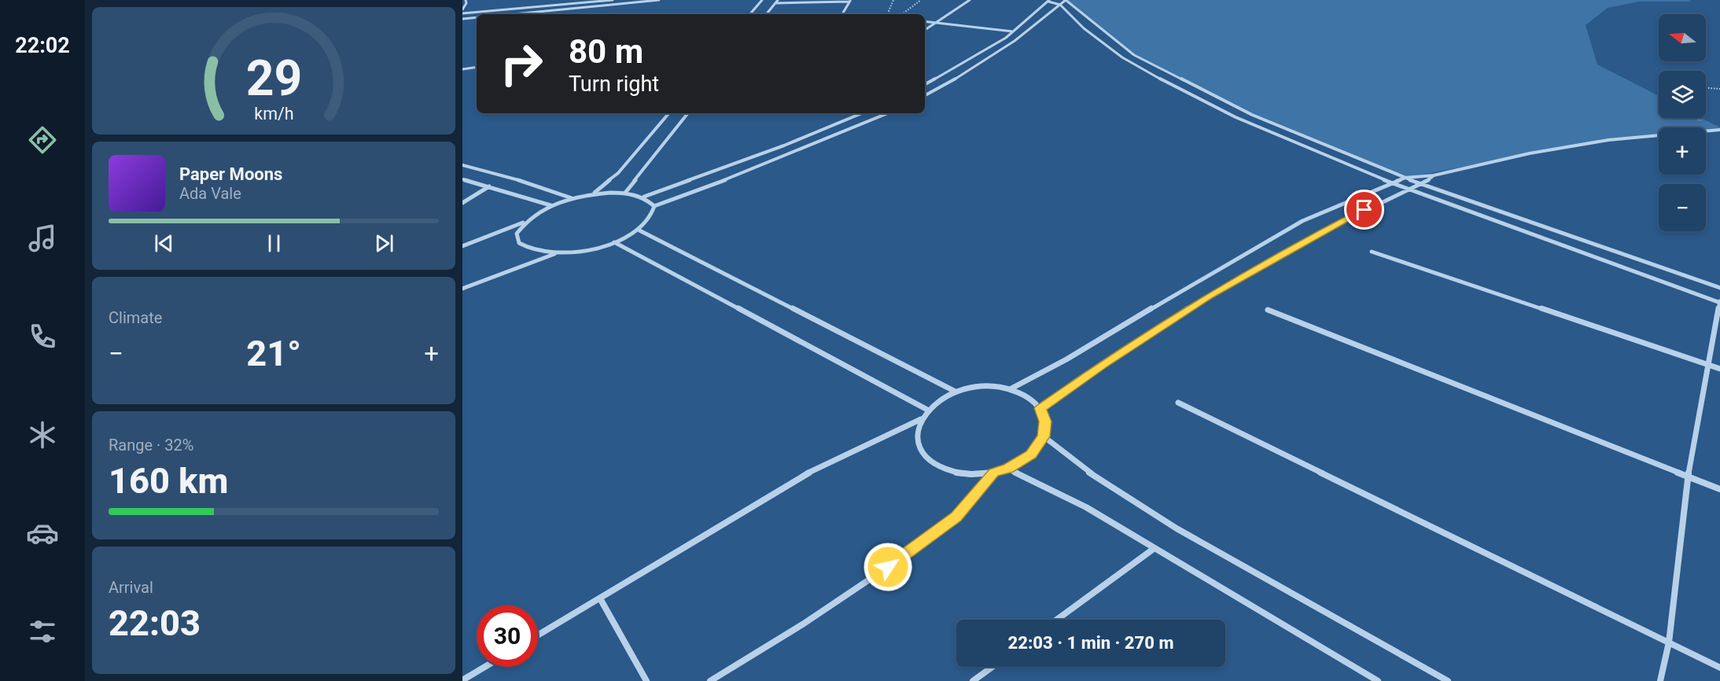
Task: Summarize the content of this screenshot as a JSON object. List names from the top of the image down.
{
  "north": "left",
  "page": {
    "tabs": "22:02",
    "map_buttons": ["+", "−"],
    "turn": ["80 m", "Turn right"],
    "song": ["Paper Moons", "Ada Vale"],
    "tile": [
      "Climate",
      ["Range · 32%", "160 km"],
      ["Arrival", "22:03"]
    ],
    "heat": ["−", "21°", "+"],
    "limit": "30",
    "trip": "22:03 · 1 min · 270 m",
    "gauge": ["29", "km/h"]
  }
}
